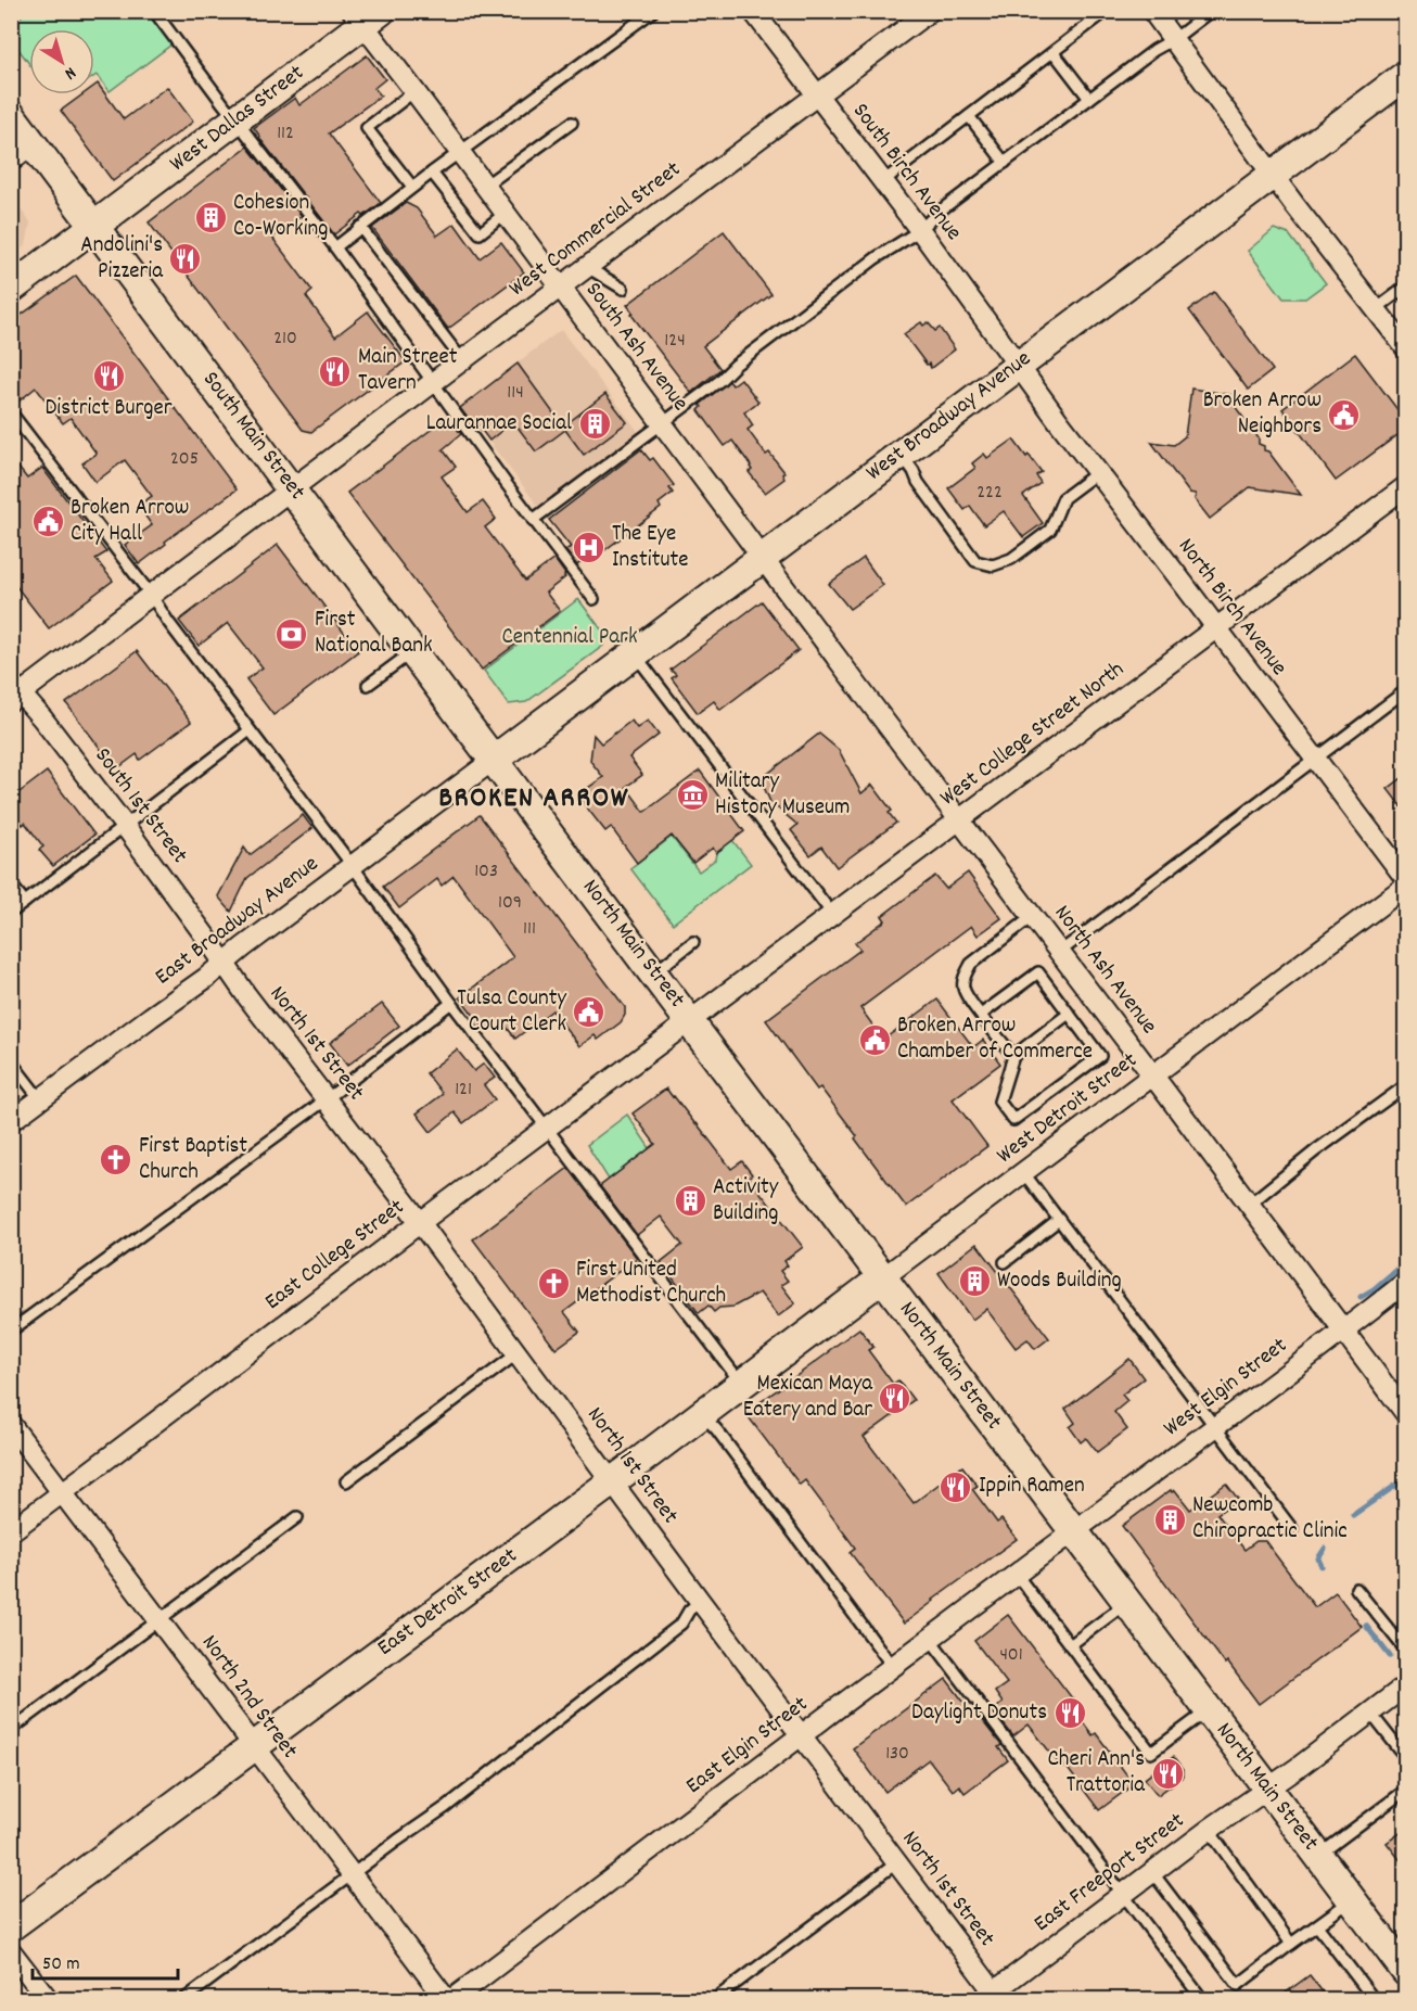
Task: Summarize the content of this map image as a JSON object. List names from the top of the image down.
{
  "streets": {
    "street": [
      "West Dallas Street",
      "South Birch Avenue",
      "West Commercial Street",
      "South Ash Avenue",
      "West Broadway Avenue",
      "South Main Street",
      "North Birch Avenue",
      "West College Street North",
      "South 1st Street",
      "East Broadway Avenue",
      "North Main Street",
      "North Ash Avenue",
      "North 1st Street",
      "West Detroit Street",
      "East College Street",
      "West Elgin Street",
      "East Detroit Street",
      "North 2nd Street",
      "East Elgin Street",
      "East Freeport Street"
    ]
  },
  "crossings": [
    ["West Dallas Street", "South Ash Avenue"],
    ["West Dallas Street", "South Main Street"],
    ["South Birch Avenue", "West Commercial Street"],
    ["South Birch Avenue", "West Broadway Avenue"],
    ["South Birch Avenue", "North Birch Avenue"],
    ["West Commercial Street", "South Ash Avenue"],
    ["West Commercial Street", "South Main Street"],
    ["West Commercial Street", "South 1st Street"],
    ["South Ash Avenue", "West Broadway Avenue"],
    ["South Ash Avenue", "North Ash Avenue"],
    ["West Broadway Avenue", "South Main Street"],
    ["West Broadway Avenue", "North Birch Avenue"],
    ["West Broadway Avenue", "East Broadway Avenue"],
    ["West Broadway Avenue", "North Main Street"],
    ["West Broadway Avenue", "North Ash Avenue"],
    ["South Main Street", "East Broadway Avenue"],
    ["South Main Street", "North Main Street"],
    ["North Birch Avenue", "West College Street North"],
    ["West College Street North", "North Main Street"],
    ["West College Street North", "North Ash Avenue"],
    ["West College Street North", "East College Street"],
    ["South 1st Street", "East Broadway Avenue"],
    ["South 1st Street", "North 1st Street"],
    ["East Broadway Avenue", "North Main Street"],
    ["East Broadway Avenue", "North 1st Street"],
    ["North Main Street", "West Detroit Street"],
    ["North Main Street", "East College Street"],
    ["North Main Street", "West Elgin Street"],
    ["North Main Street", "East Detroit Street"],
    ["North Main Street", "East Elgin Street"],
    ["North Main Street", "East Freeport Street"],
    ["North Ash Avenue", "West Detroit Street"],
    ["North Ash Avenue", "West Elgin Street"],
    ["North 1st Street", "East College Street"],
    ["North 1st Street", "East Detroit Street"],
    ["North 1st Street", "East Elgin Street"],
    ["North 1st Street", "East Freeport Street"],
    ["West Detroit Street", "East Detroit Street"],
    ["East College Street", "North 2nd Street"],
    ["West Elgin Street", "East Elgin Street"],
    ["East Detroit Street", "North 2nd Street"]
  ],
  "districts": ["BROKEN ARROW"],
  "parks": ["Centennial Park"],
  "places": {
    "building": [
      "Cohesion Co-Working",
      "Laurannae Social",
      "Activity Building",
      "Woods Building",
      "Newcomb Chiropractic Clinic"
    ],
    "restaurant": [
      "Andolini's Pizzeria",
      "Main Street Tavern",
      "District Burger",
      "Mexican Maya Eatery and Bar",
      "Ippin Ramen",
      "Daylight Donuts",
      "Cheri Ann's Trattoria"
    ],
    "public building": [
      "Broken Arrow Neighbors",
      "Broken Arrow City Hall",
      "Tulsa County Court Clerk",
      "Broken Arrow Chamber of Commerce"
    ],
    "hospital": ["The Eye Institute"],
    "bank": ["First National Bank"],
    "museum": ["Military History Museum"],
    "church": ["First Baptist Church", "First United Methodist Church"]
  },
  "house_numbers": [
    "112",
    "210",
    "124",
    "114",
    "205",
    "222",
    "103",
    "109",
    "111",
    "121",
    "401",
    "130"
  ],
  "scale_bar": "50 m",
  "north": "bottom right"
}
